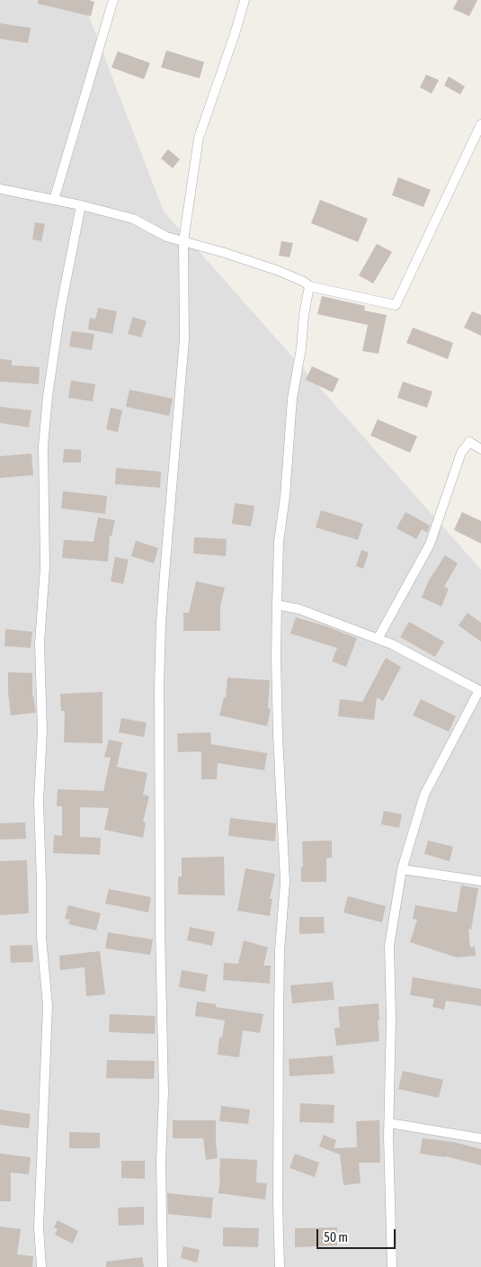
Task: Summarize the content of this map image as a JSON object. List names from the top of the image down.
{
  "scale_bar": "50 m"
}
